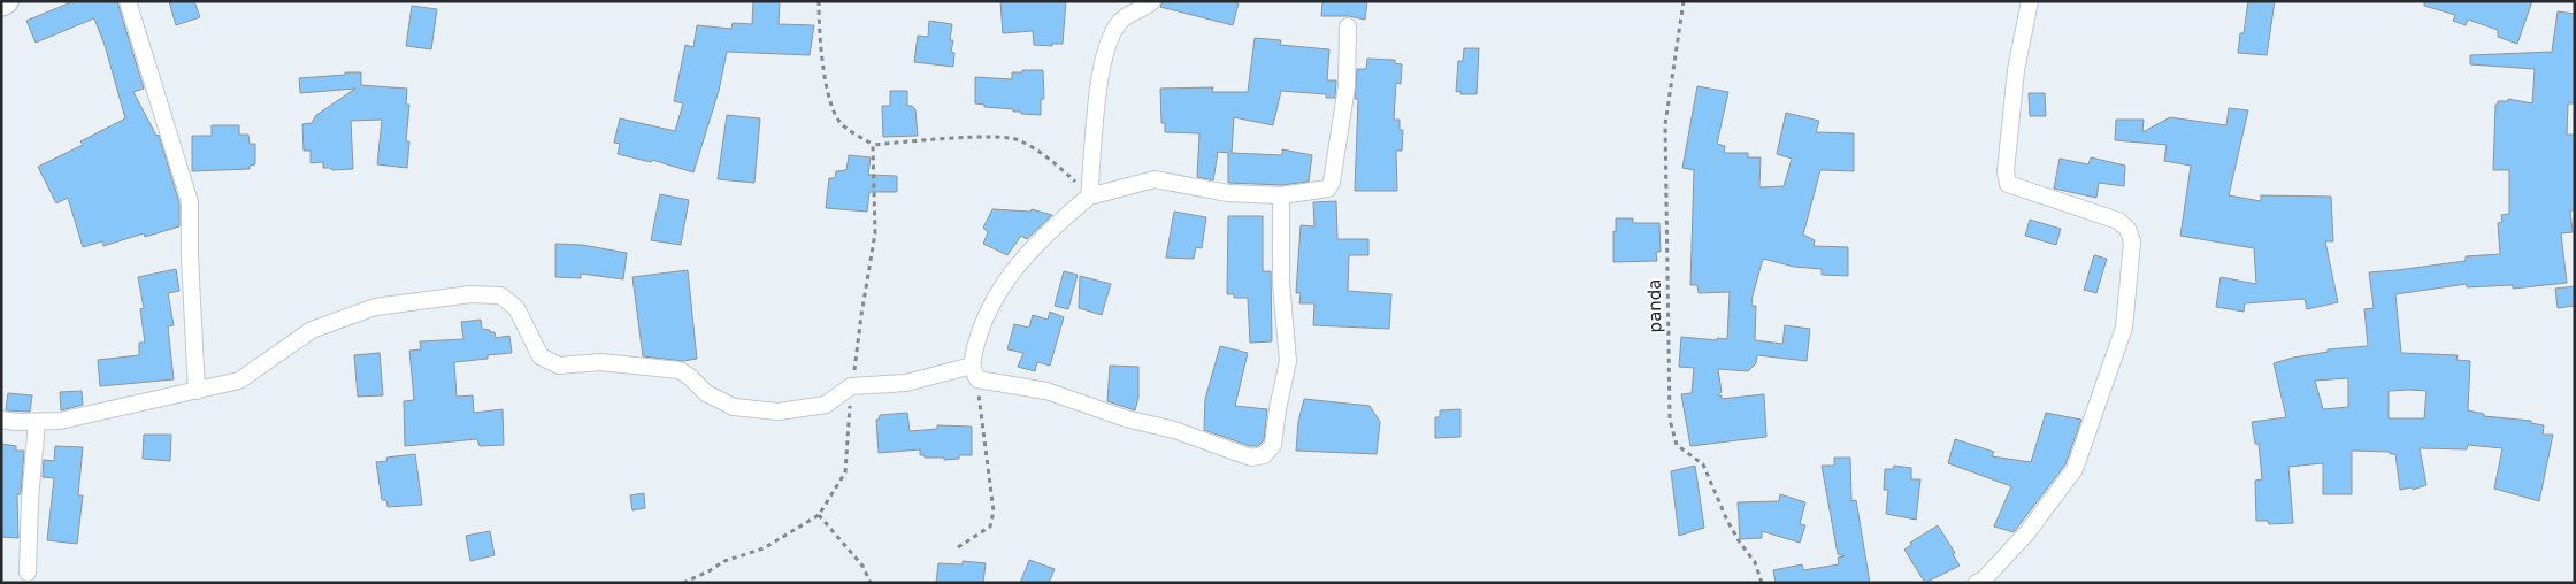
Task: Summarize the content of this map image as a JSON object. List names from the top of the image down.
{
  "streets": {
    "path": ["panda"]
  }
}
